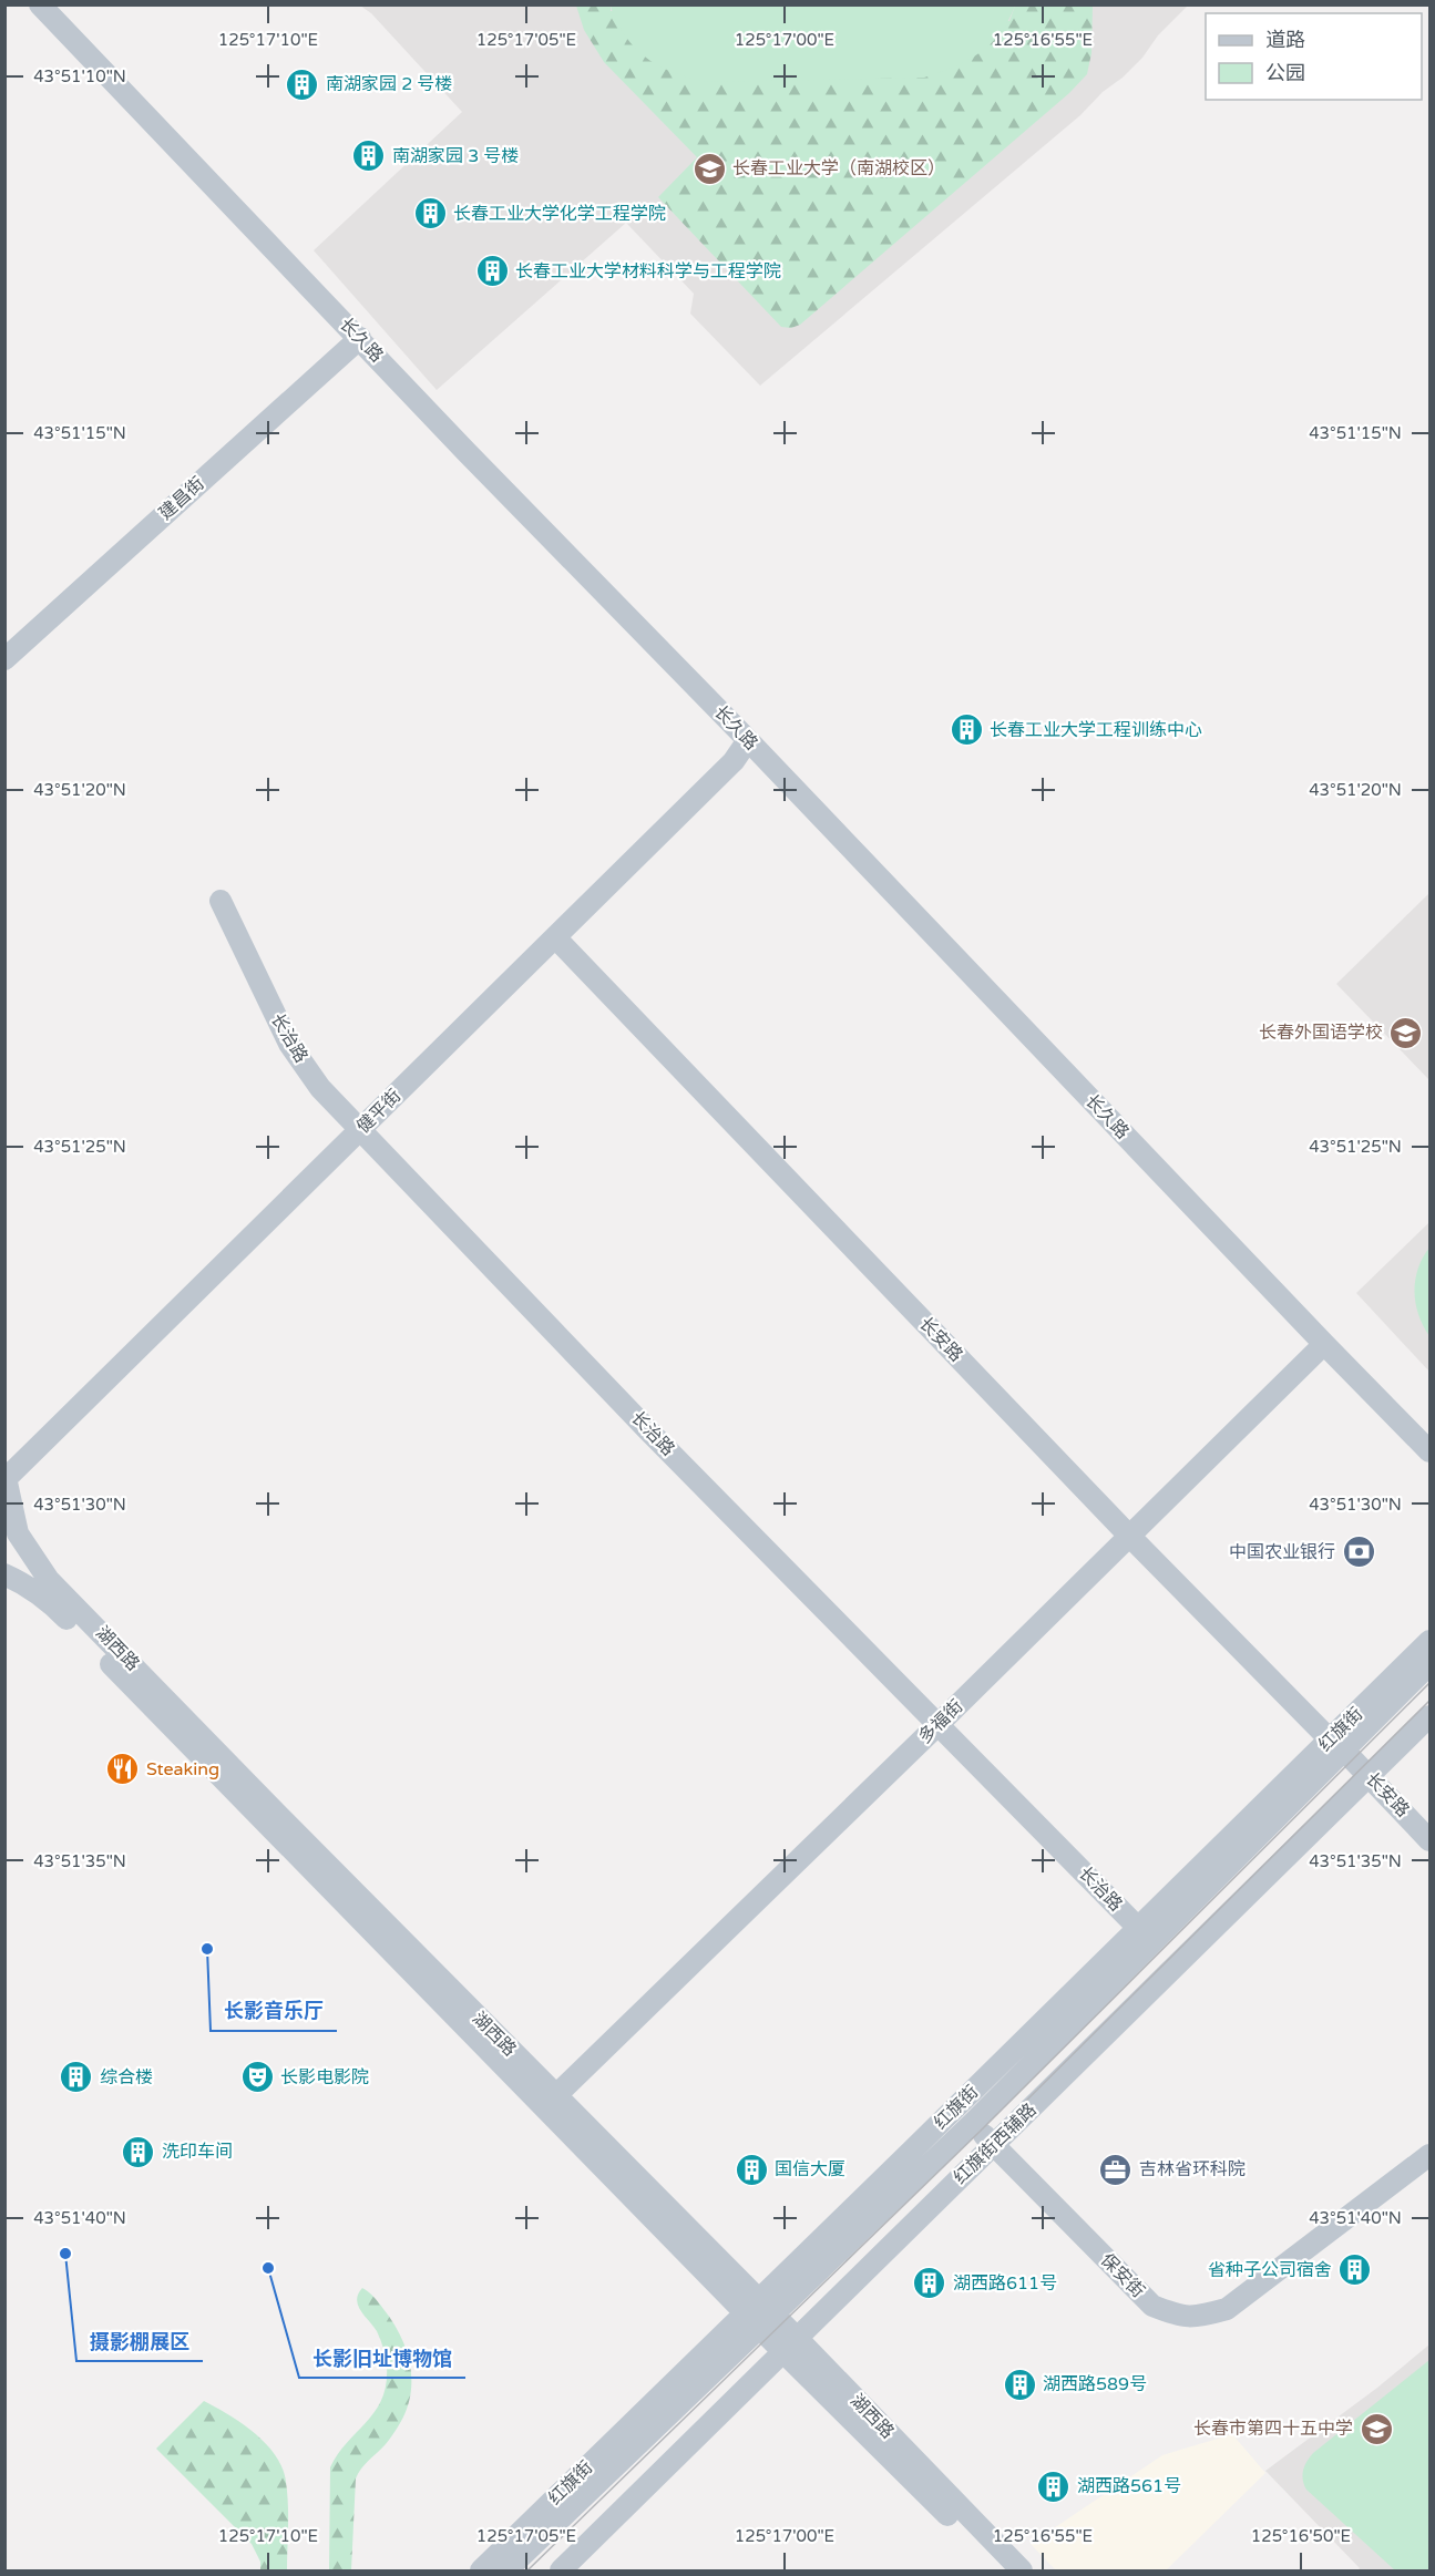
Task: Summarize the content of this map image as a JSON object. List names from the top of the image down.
{
  "streets": {
    "street": [
      "长久路",
      "建昌街",
      "长治路",
      "健平街",
      "长安路",
      "湖西路",
      "多福街",
      "红旗街",
      "红旗街西辅路",
      "保安街"
    ]
  },
  "crossings": [
    ["长久路", "建昌街"],
    ["长久路", "健平街"],
    ["长久路", "多福街"],
    ["长治路", "健平街"],
    ["长治路", "多福街"],
    ["长治路", "红旗街"],
    ["健平街", "长安路"],
    ["健平街", "湖西路"],
    ["长安路", "多福街"],
    ["长安路", "红旗街"],
    ["长安路", "红旗街西辅路"],
    ["湖西路", "多福街"],
    ["湖西路", "红旗街"],
    ["湖西路", "红旗街西辅路"],
    ["红旗街", "保安街"],
    ["红旗街西辅路", "保安街"]
  ],
  "places": {
    "building": [
      "南湖家园 2 号楼",
      "南湖家园 3 号楼",
      "长春工业大学化学工程学院",
      "长春工业大学材料科学与工程学院",
      "长春工业大学工程训练中心",
      "综合楼",
      "洗印车间",
      "国信大厦",
      "省种子公司宿舍",
      "湖西路611号",
      "湖西路589号",
      "湖西路561号"
    ],
    "school or university": ["长春工业大学（南湖校区）", "长春外国语学校", "长春市第四十五中学"],
    "bank": ["中国农业银行"],
    "restaurant": ["Steaking"],
    "other": ["长影音乐厅", "摄影棚展区", "长影旧址博物馆"],
    "theatre": ["长影电影院"],
    "office": ["吉林省环科院"]
  },
  "legend": ["道路", "公园"],
  "coordinates": [
    "125°17'10\"E",
    "125°17'05\"E",
    "125°17'00\"E",
    "125°16'55\"E",
    "43°51'10\"N",
    "43°51'15\"N",
    "43°51'20\"N",
    "43°51'25\"N",
    "43°51'30\"N",
    "43°51'35\"N",
    "43°51'40\"N",
    "125°16'50\"E"
  ]
}
